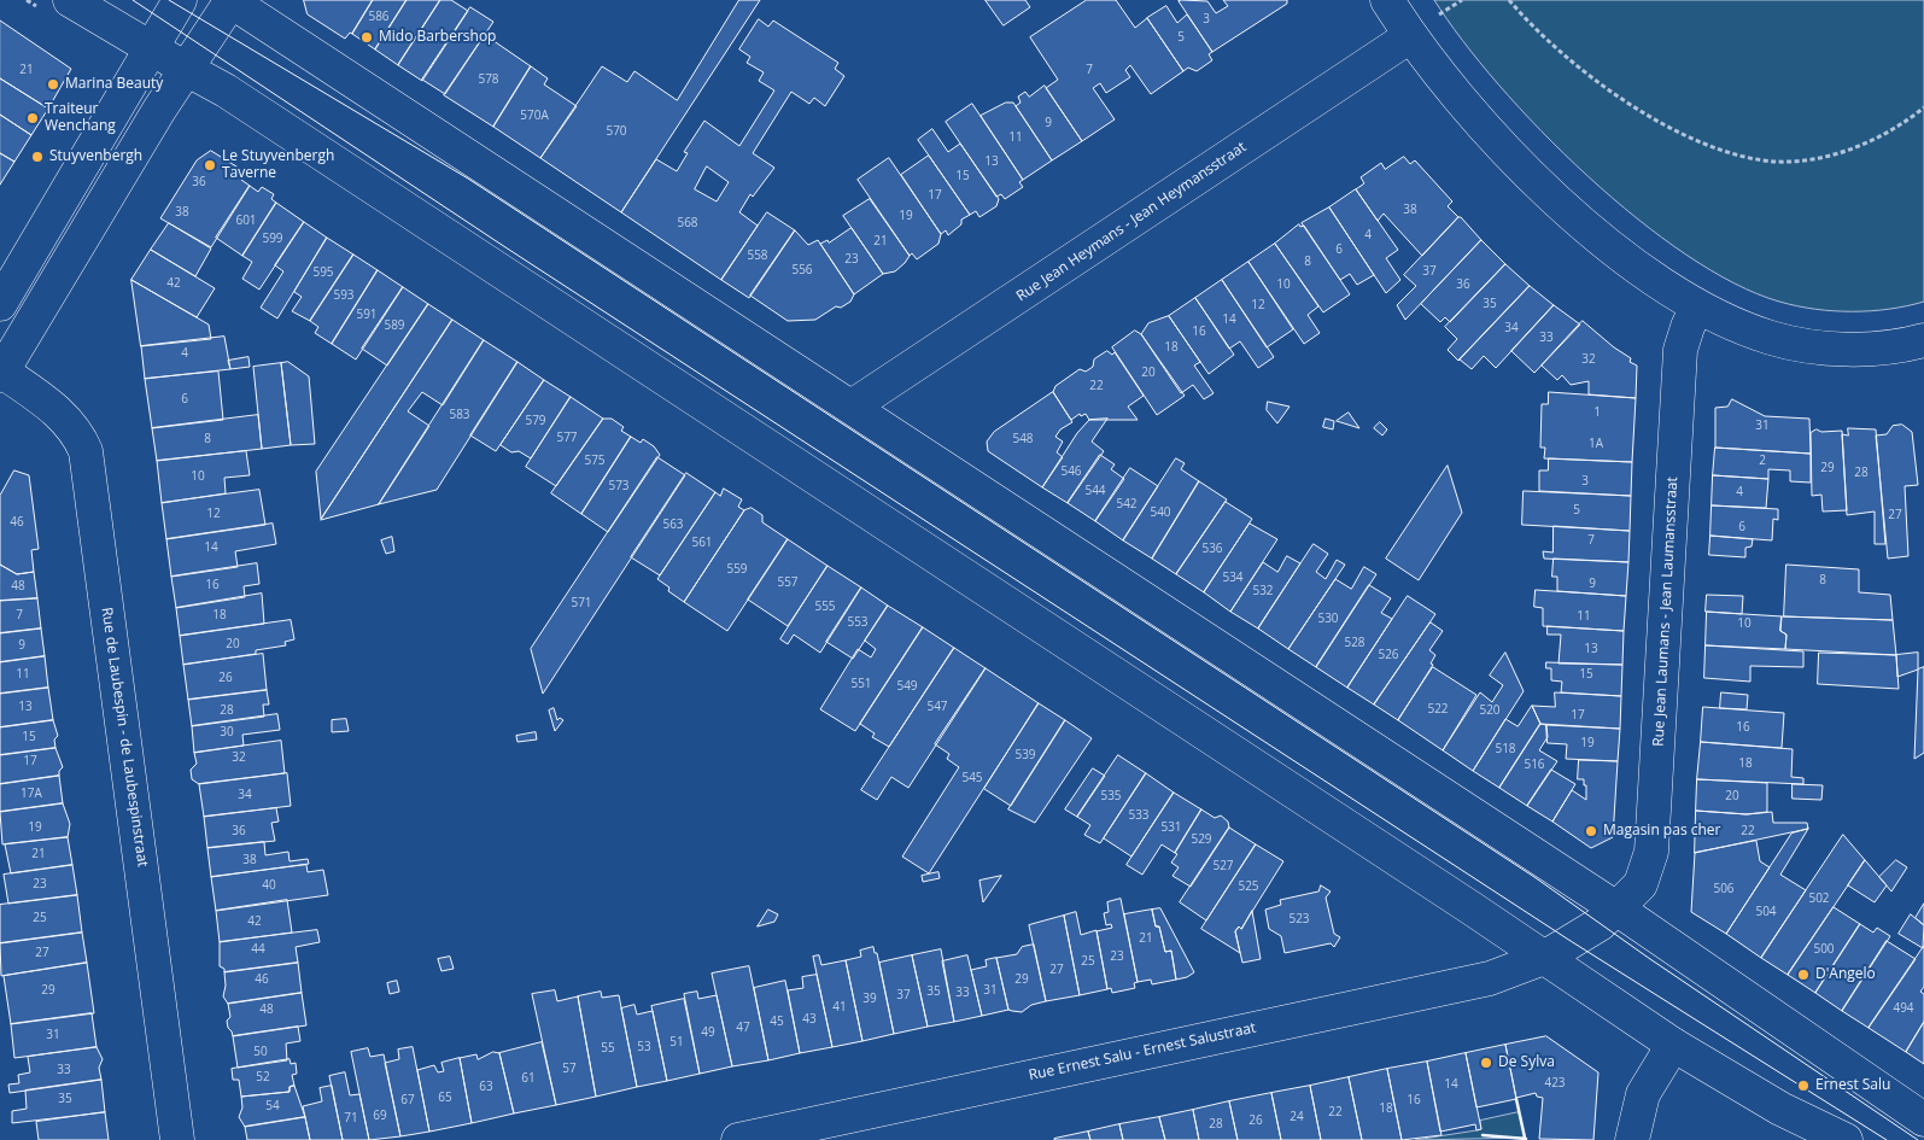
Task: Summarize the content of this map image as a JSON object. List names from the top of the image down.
{
  "streets": {
    "main road": [
      "Rue Jean Heymans - Jean Heymansstraat",
      "Rue Jean Laumans - Jean Laumansstraat",
      "Rue de Laubespin - de Laubespinstraat",
      "Rue Ernest Salu - Ernest Salustraat"
    ]
  },
  "crossings": [
    ["Rue Jean Laumans - Jean Laumansstraat", "Rue Ernest Salu - Ernest Salustraat"]
  ],
  "places": [
    "Mido Barbershop",
    "Marina Beauty",
    "Traiteur Wenchang",
    "Stuyvenbergh",
    "Le Stuyvenbergh Taverne",
    "Magasin pas cher",
    "D'Angelo",
    "De Sylva",
    "Ernest Salu"
  ],
  "house_numbers": [
    "586",
    "3",
    "5",
    "21",
    "7",
    "578",
    "570A",
    "9",
    "570",
    "11",
    "13",
    "15",
    "36",
    "17",
    "38",
    "38",
    "19",
    "601",
    "568",
    "4",
    "599",
    "21",
    "6",
    "558",
    "23",
    "8",
    "556",
    "37",
    "595",
    "42",
    "10",
    "36",
    "593",
    "35",
    "12",
    "591",
    "14",
    "589",
    "34",
    "16",
    "33",
    "18",
    "4",
    "32",
    "20",
    "22",
    "6",
    "1",
    "583",
    "579",
    "31",
    "577",
    "8",
    "548",
    "1A",
    "575",
    "2",
    "29",
    "546",
    "28",
    "10",
    "3",
    "573",
    "544",
    "4",
    "542",
    "5",
    "540",
    "12",
    "27",
    "46",
    "563",
    "6",
    "7",
    "561",
    "14",
    "536",
    "559",
    "534",
    "8",
    "557",
    "9",
    "16",
    "48",
    "532",
    "571",
    "555",
    "7",
    "18",
    "11",
    "530",
    "553",
    "10",
    "528",
    "20",
    "9",
    "13",
    "526",
    "11",
    "15",
    "26",
    "551",
    "549",
    "13",
    "547",
    "522",
    "28",
    "520",
    "17",
    "16",
    "30",
    "15",
    "19",
    "518",
    "539",
    "32",
    "17",
    "18",
    "516",
    "545",
    "17A",
    "34",
    "535",
    "20",
    "533",
    "19",
    "531",
    "36",
    "22",
    "529",
    "21",
    "38",
    "527",
    "23",
    "40",
    "525",
    "506",
    "502",
    "504",
    "25",
    "523",
    "42",
    "21",
    "44",
    "500",
    "27",
    "23",
    "25",
    "27",
    "46",
    "29",
    "29",
    "31",
    "35",
    "33",
    "37",
    "39",
    "41",
    "494",
    "48",
    "43",
    "45",
    "47",
    "49",
    "31",
    "51",
    "53",
    "55",
    "50",
    "57",
    "33",
    "52",
    "61",
    "423",
    "14",
    "63",
    "65",
    "35",
    "67",
    "16",
    "54",
    "18",
    "22",
    "69",
    "24",
    "71",
    "26",
    "28"
  ]
}
